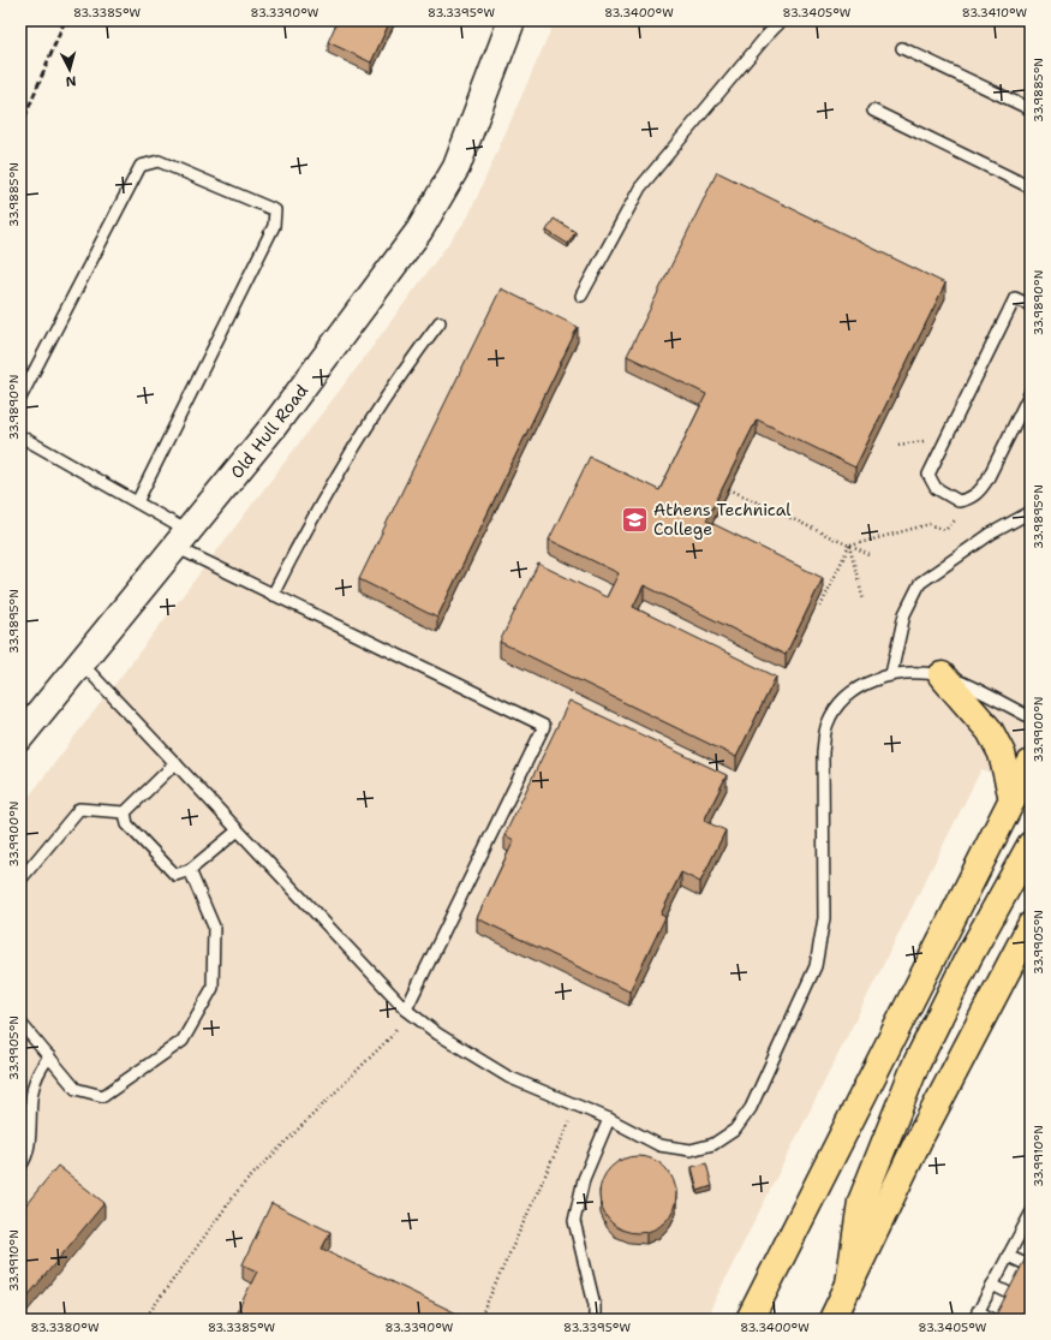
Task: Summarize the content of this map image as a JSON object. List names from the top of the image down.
{
  "streets": {
    "main road": ["Old Hull Road"]
  },
  "places": {
    "school or university": ["Athens Technical College"]
  },
  "north": "bottom",
  "coordinates": [
    "83.3385°W",
    "83.3390°W",
    "83.3395°W",
    "83.3400°W",
    "83.3405°W",
    "83.3410°W",
    "33.9885°N",
    "33.9890°N",
    "33.9895°N",
    "33.9900°N",
    "33.9905°N",
    "33.9910°N",
    "83.3380°W"
  ]
}
